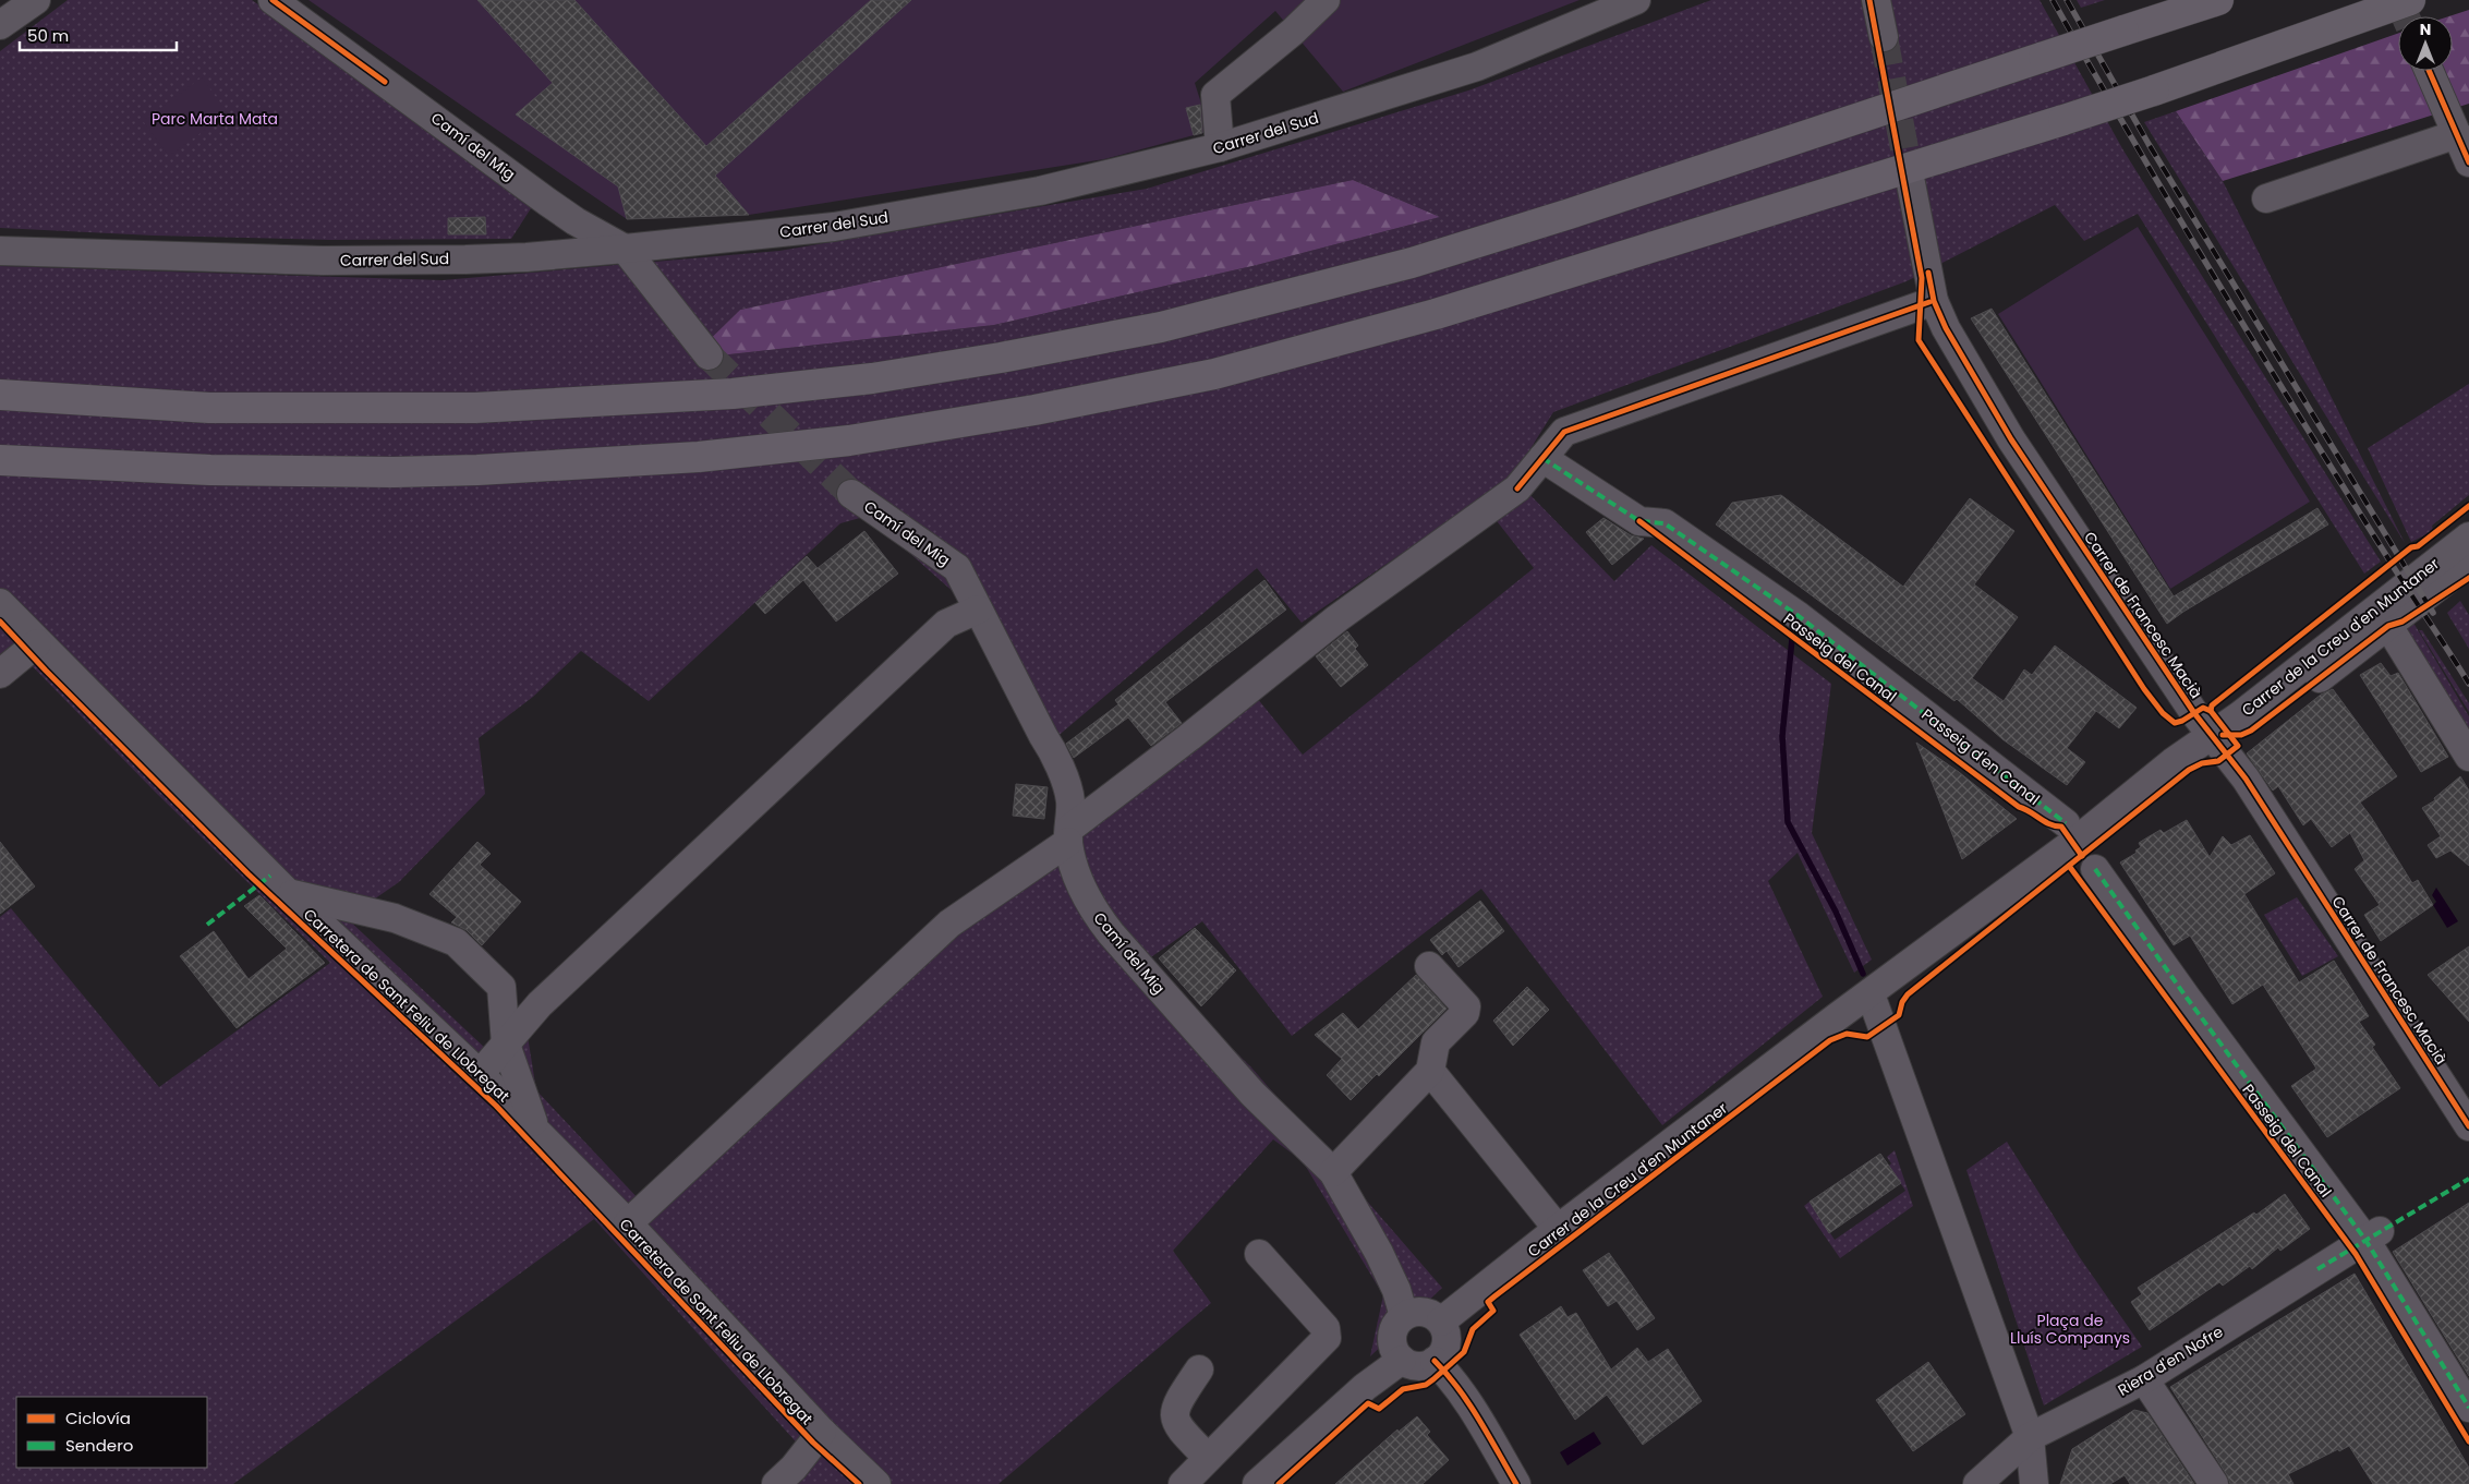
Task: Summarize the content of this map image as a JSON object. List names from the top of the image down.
{
  "streets": {
    "street": [
      "Carrer del Sud",
      "Camí del Mig",
      "Carrer de Francesc Macià",
      "Carrer de la Creu d'en Muntaner",
      "Passeig del Canal",
      "Passeig d'en Canal",
      "Carretera de Sant Feliu de Llobregat",
      "Riera d'en Nofre"
    ]
  },
  "crossings": [
    ["Carrer del Sud", "Camí del Mig"],
    ["Camí del Mig", "Carrer de la Creu d'en Muntaner"],
    ["Carrer de Francesc Macià", "Carrer de la Creu d'en Muntaner"],
    ["Passeig del Canal", "Riera d'en Nofre"]
  ],
  "parks": ["Parc Marta Mata", "Plaça de Lluís Companys"],
  "legend": ["Ciclovía", "Sendero"],
  "scale_bar": "50 m",
  "north": "top"
}
